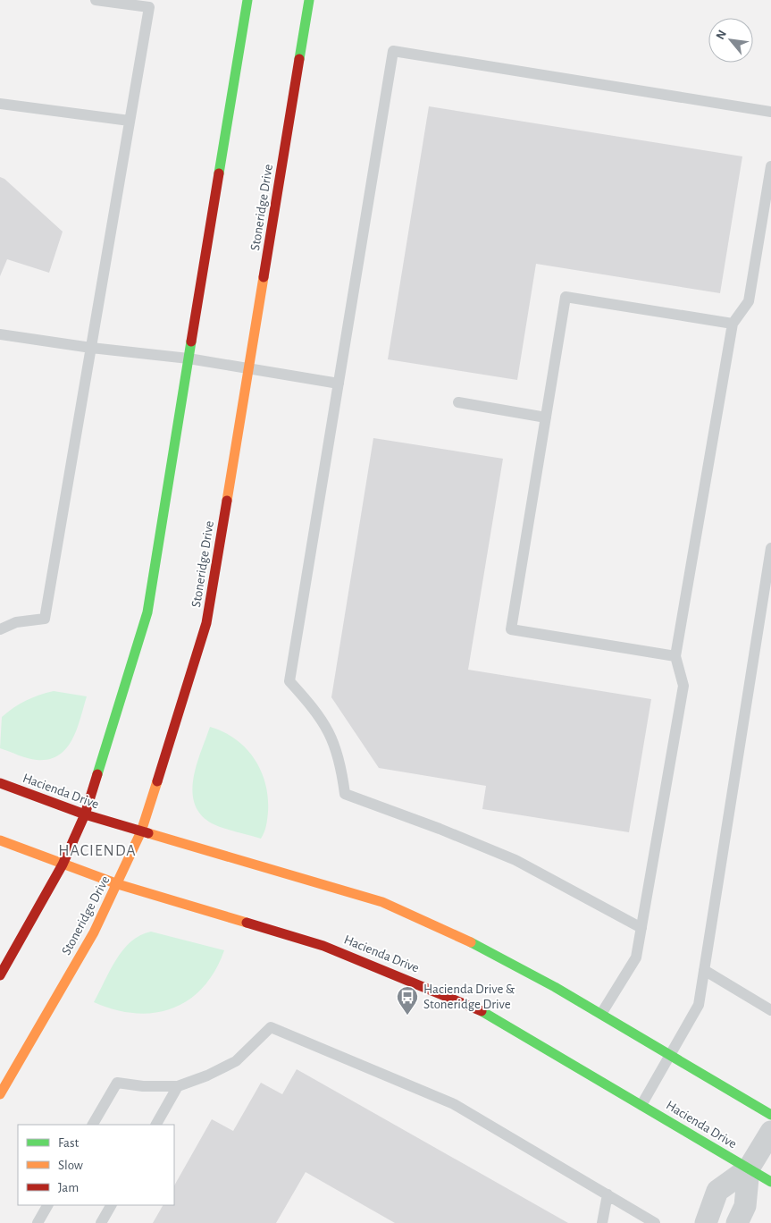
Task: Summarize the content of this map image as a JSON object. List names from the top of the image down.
{
  "streets": {
    "main road": ["Stoneridge Drive", "Hacienda Drive"]
  },
  "crossings": [
    ["Stoneridge Drive", "Hacienda Drive"]
  ],
  "districts": ["HACIENDA"],
  "places": {
    "bus stop": ["Hacienda Drive & Stoneridge Drive"]
  },
  "legend": ["Fast", "Slow", "Jam"],
  "north": "top left"
}
